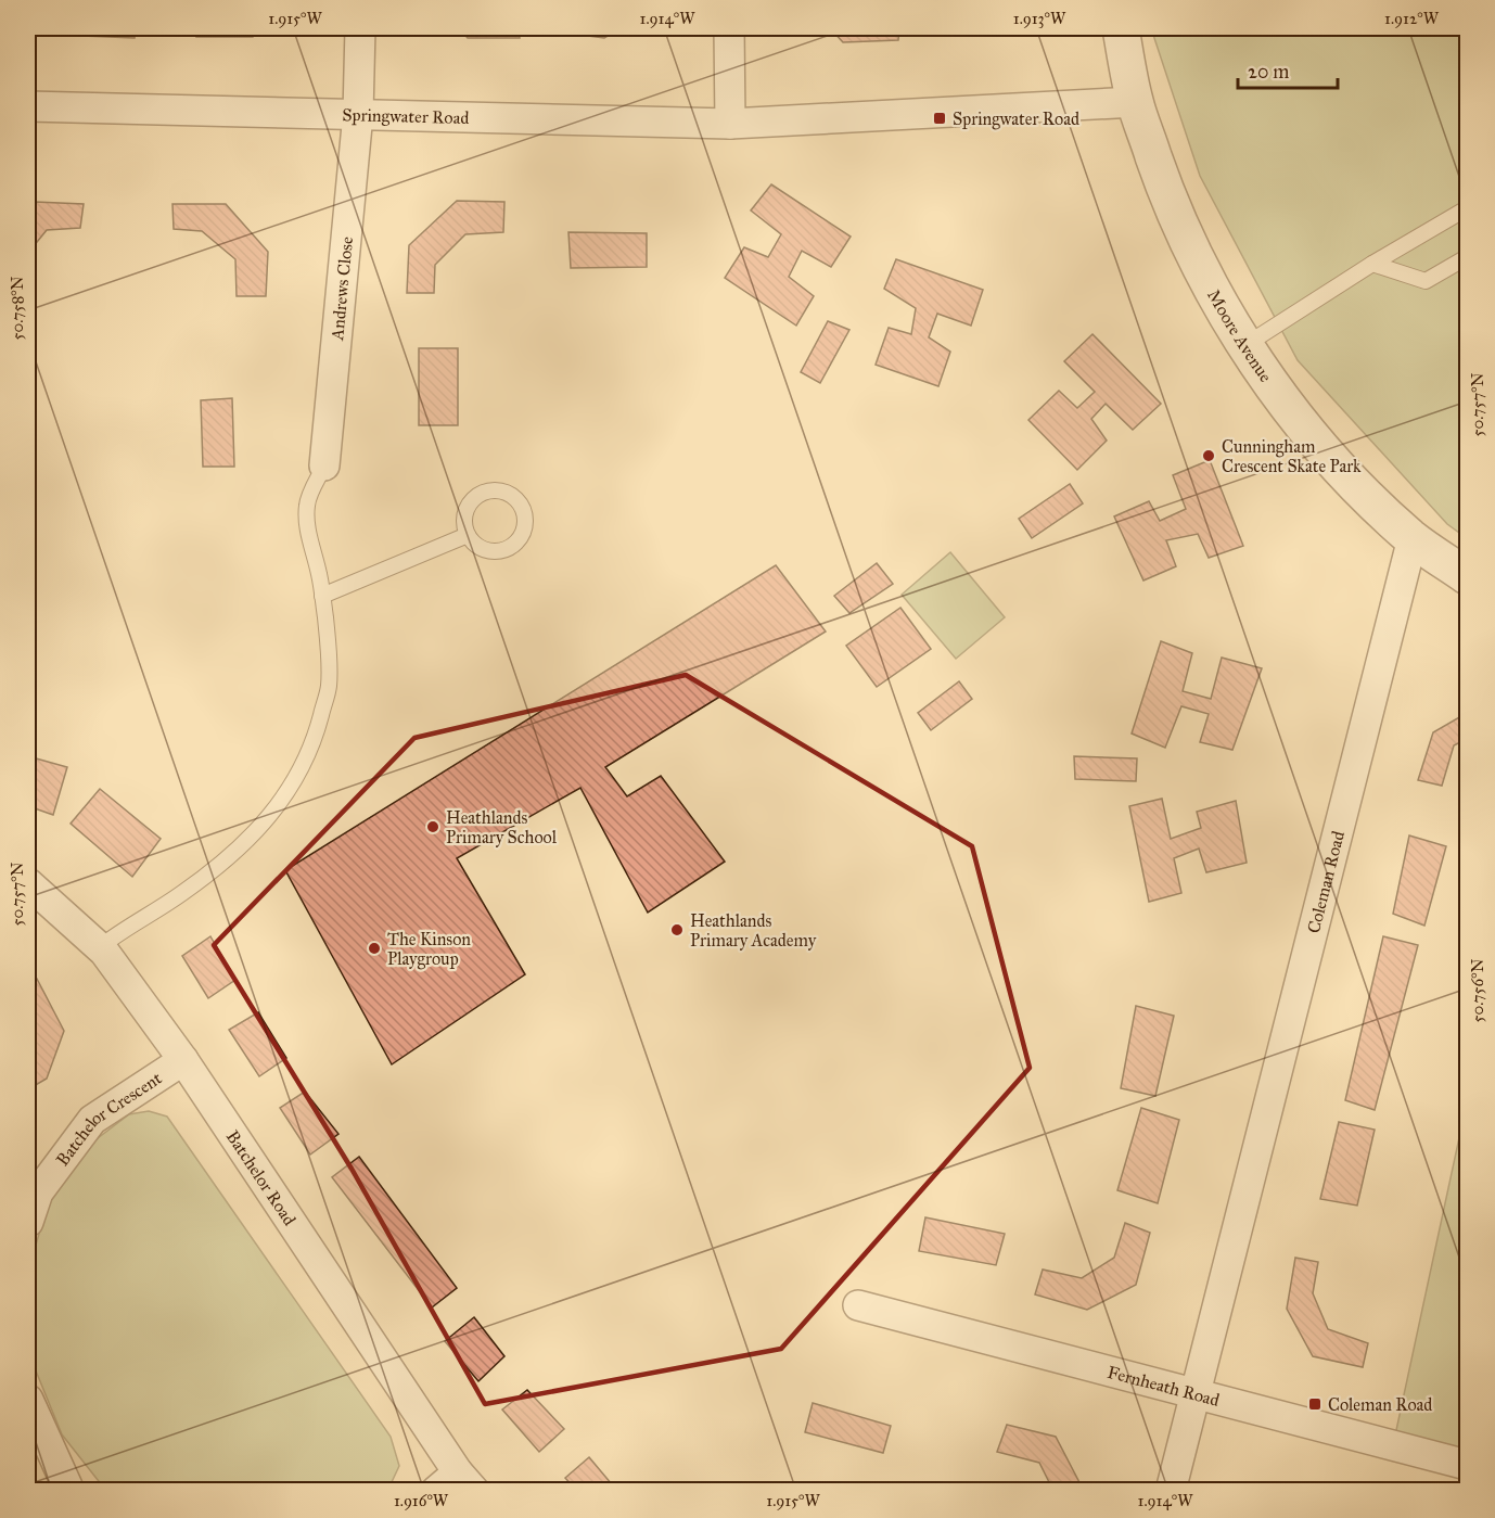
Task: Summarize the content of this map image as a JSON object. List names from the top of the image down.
{
  "streets": {
    "street": [
      "Springwater Road",
      "Andrews Close",
      "Moore Avenue",
      "Coleman Road",
      "Batchelor Crescent",
      "Batchelor Road",
      "Fernheath Road"
    ]
  },
  "crossings": [
    ["Springwater Road", "Andrews Close"],
    ["Springwater Road", "Moore Avenue"],
    ["Moore Avenue", "Coleman Road"],
    ["Coleman Road", "Fernheath Road"],
    ["Batchelor Crescent", "Batchelor Road"]
  ],
  "places": {
    "transit": ["Springwater Road", "Coleman Road"],
    "other": [
      "Cunningham Crescent Skate Park",
      "Heathlands Primary School",
      "Heathlands Primary Academy",
      "The Kinson Playgroup"
    ]
  },
  "scale_bar": "20 m",
  "coordinates": [
    "1.915°W",
    "1.914°W",
    "1.913°W",
    "1.912°W",
    "50.758°N",
    "50.757°N",
    "50.756°N",
    "1.916°W"
  ]
}
